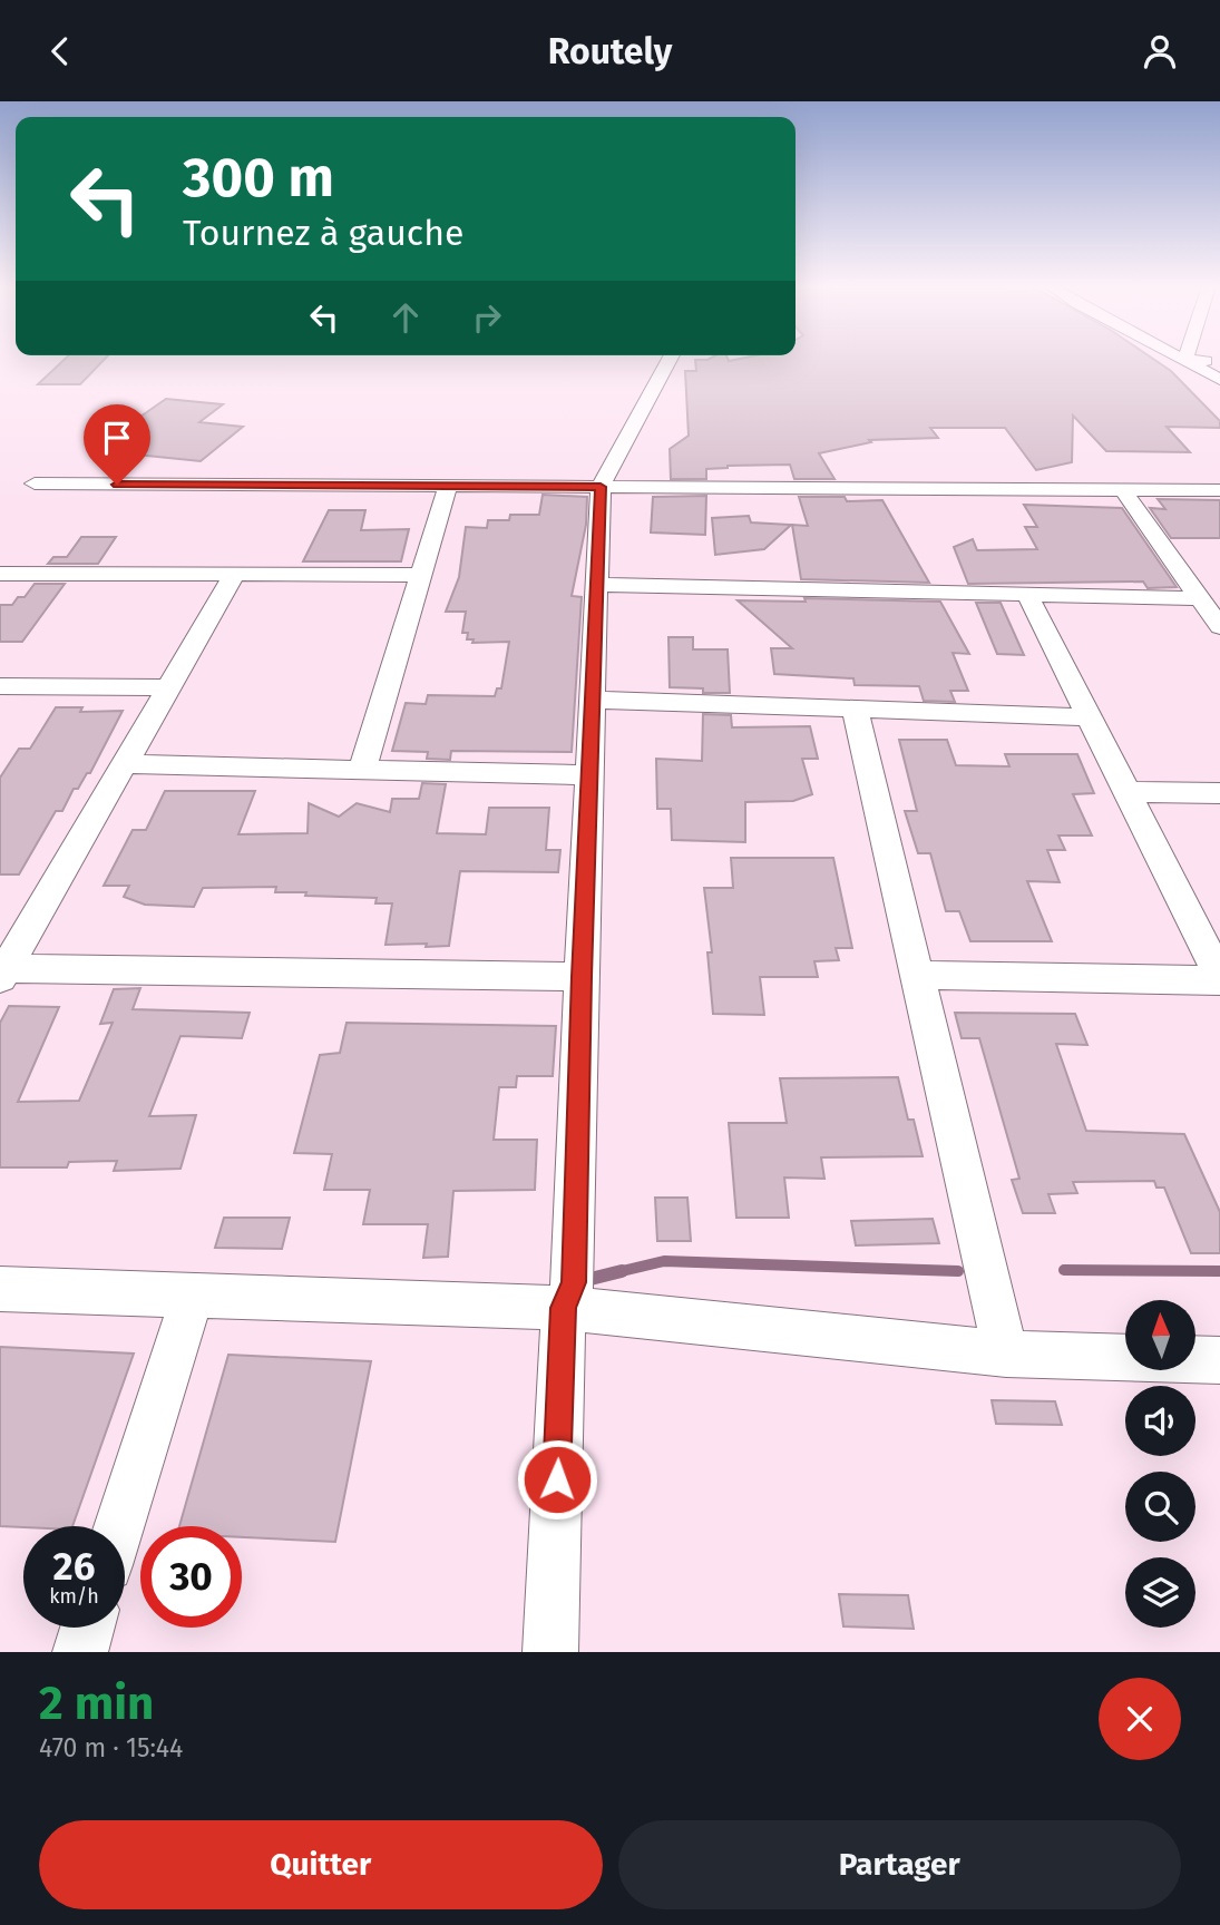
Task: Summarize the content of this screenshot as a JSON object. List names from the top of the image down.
{
  "north": "top",
  "page": {
    "header": "Routely",
    "turn": ["300 m", "Tournez à gauche"],
    "speed": "26 km/h",
    "limit": "30",
    "heading": ["2 min", "470 m · 15:44"],
    "buttons": ["Quitter", "Partager"]
  }
}
